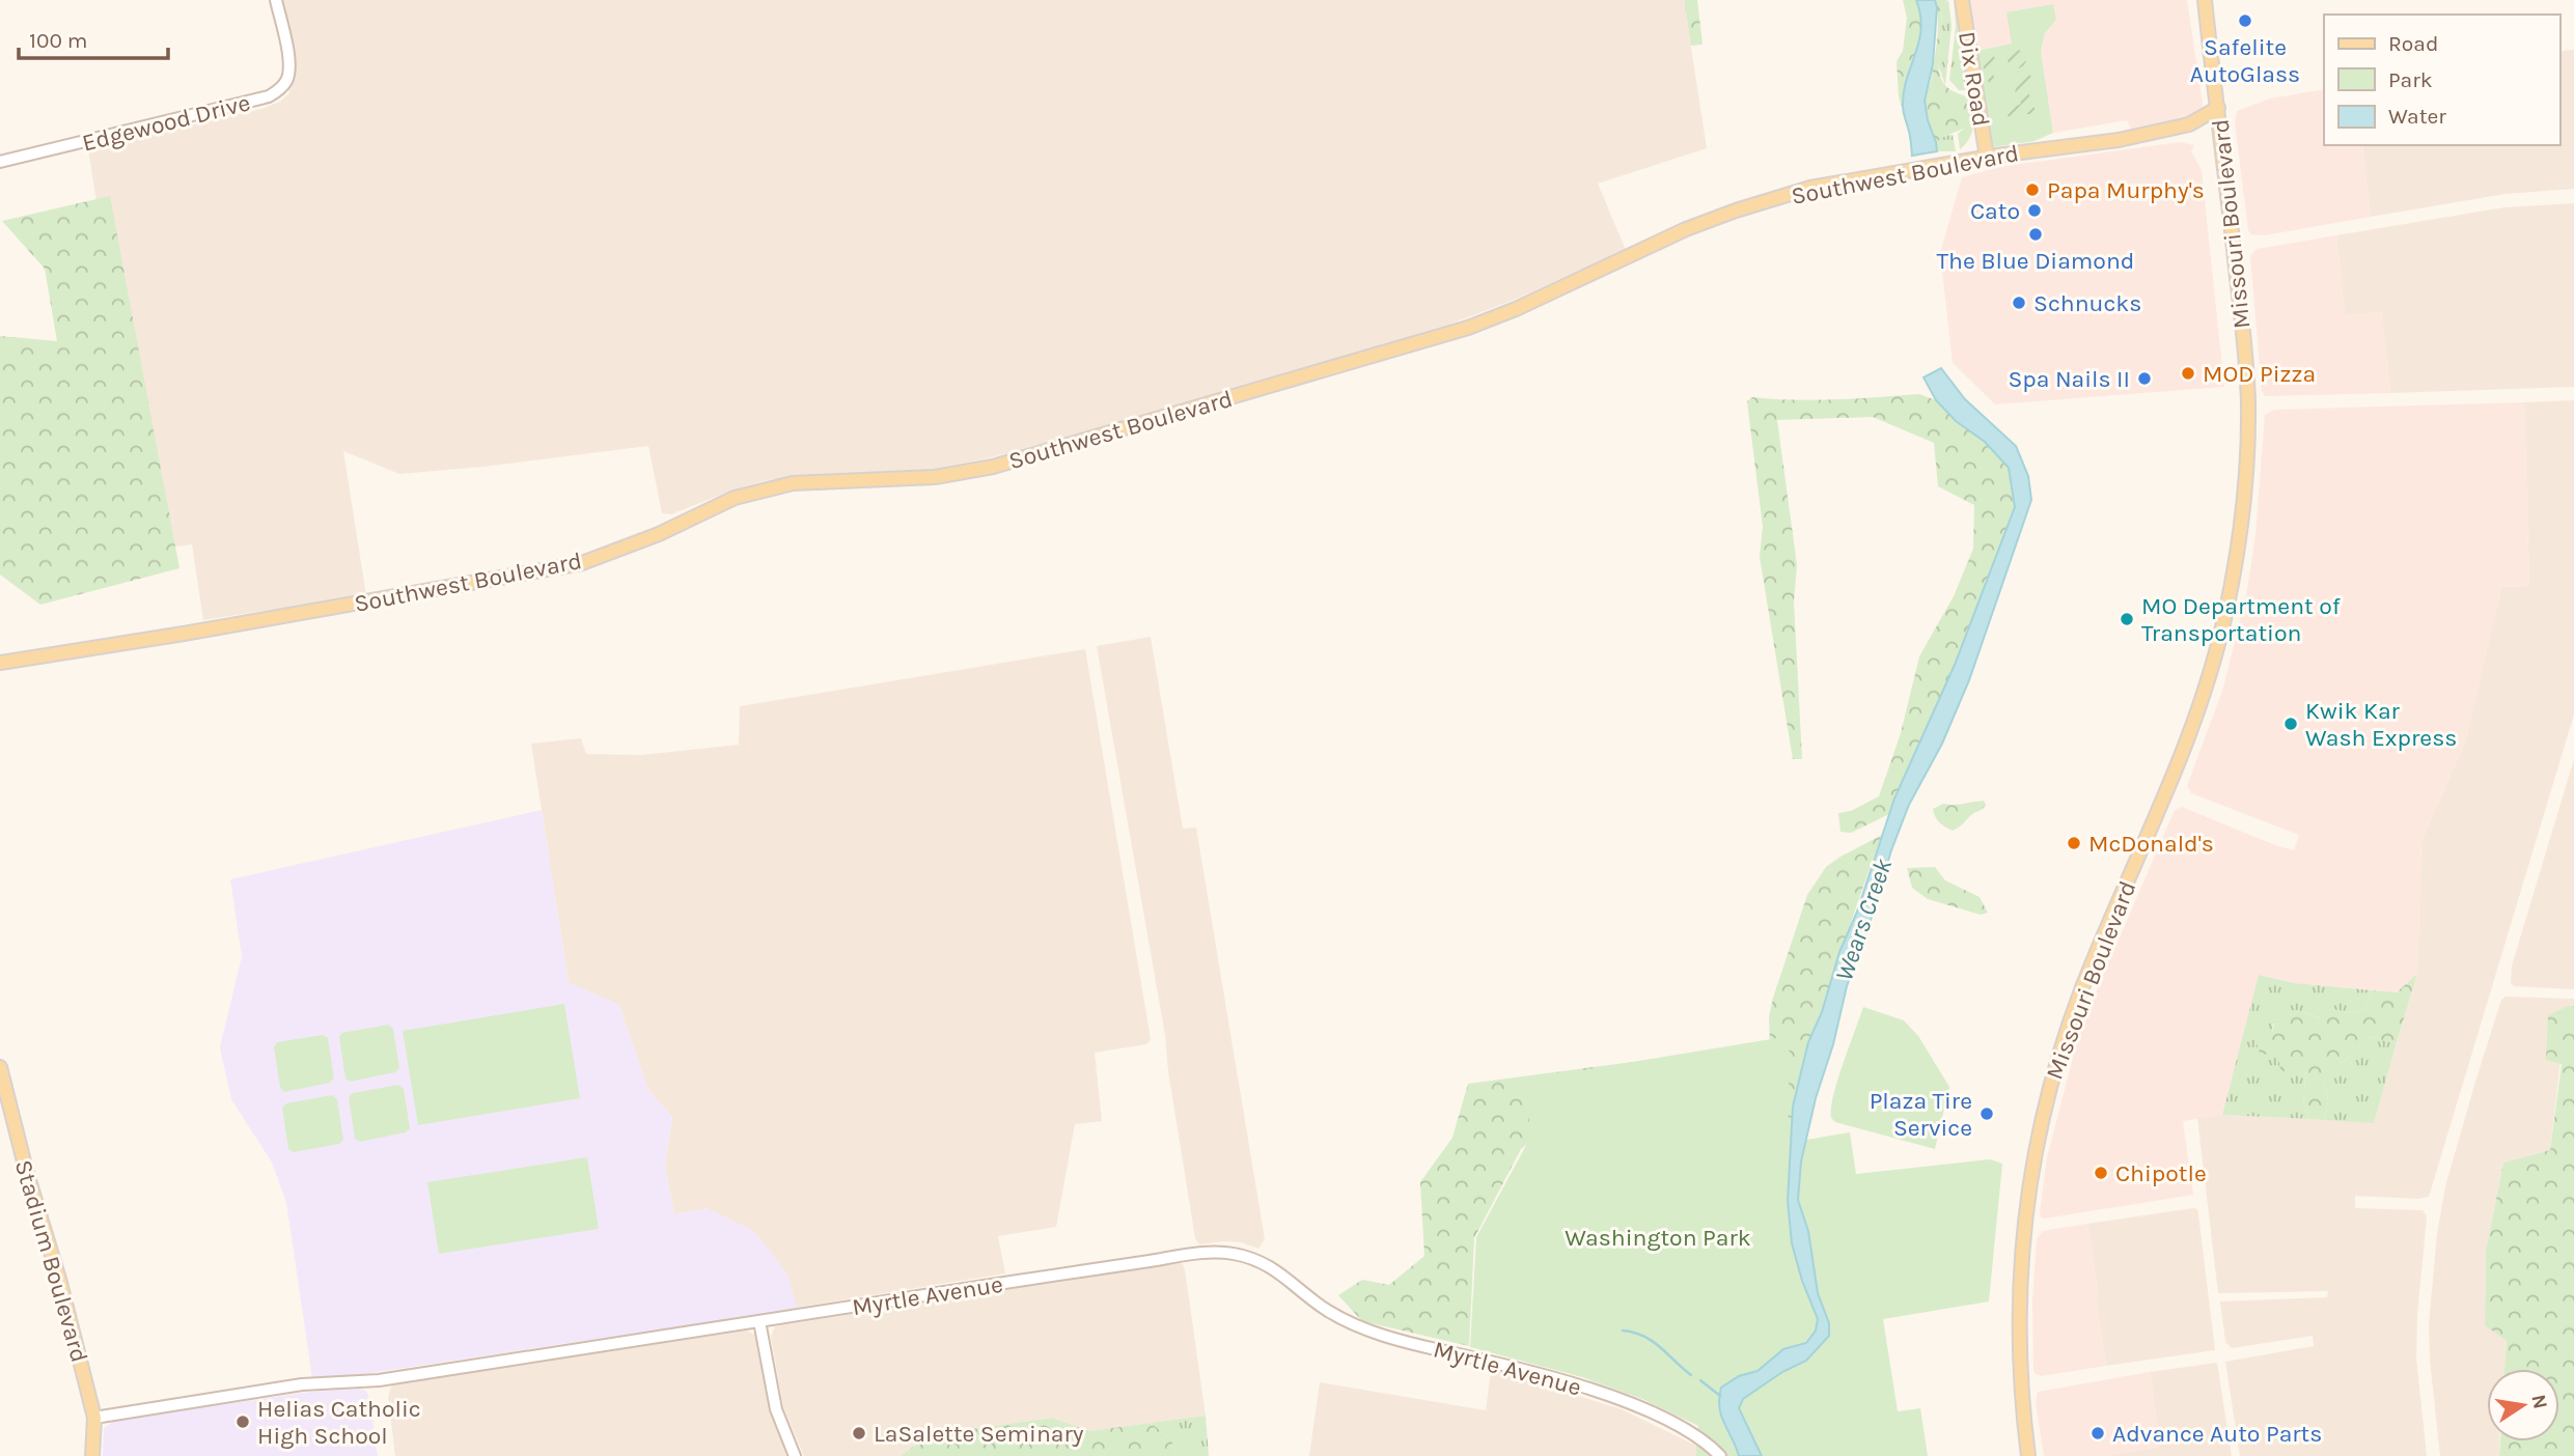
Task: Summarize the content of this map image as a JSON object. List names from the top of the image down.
{
  "streets": {
    "main road": [
      "Dix Road",
      "Southwest Boulevard",
      "Missouri Boulevard",
      "Stadium Boulevard"
    ],
    "street": ["Edgewood Drive", "Myrtle Avenue"]
  },
  "crossings": [
    ["Dix Road", "Southwest Boulevard"],
    ["Southwest Boulevard", "Missouri Boulevard"],
    ["Stadium Boulevard", "Myrtle Avenue"]
  ],
  "water": ["Wears Creek"],
  "parks": ["Washington Park"],
  "places": [
    "Safelite AutoGlass",
    "Papa Murphy's",
    "Cato",
    "The Blue Diamond",
    "Schnucks",
    "MOD Pizza",
    "Spa Nails II",
    "MO Department of Transportation",
    "Kwik Kar Wash Express",
    "McDonald's",
    "Plaza Tire Service",
    "Chipotle",
    "Helias Catholic High School",
    "LaSalette Seminary",
    "Advance Auto Parts"
  ],
  "legend": ["Road", "Park", "Water"],
  "scale_bar": "100 m",
  "north": "right"
}
